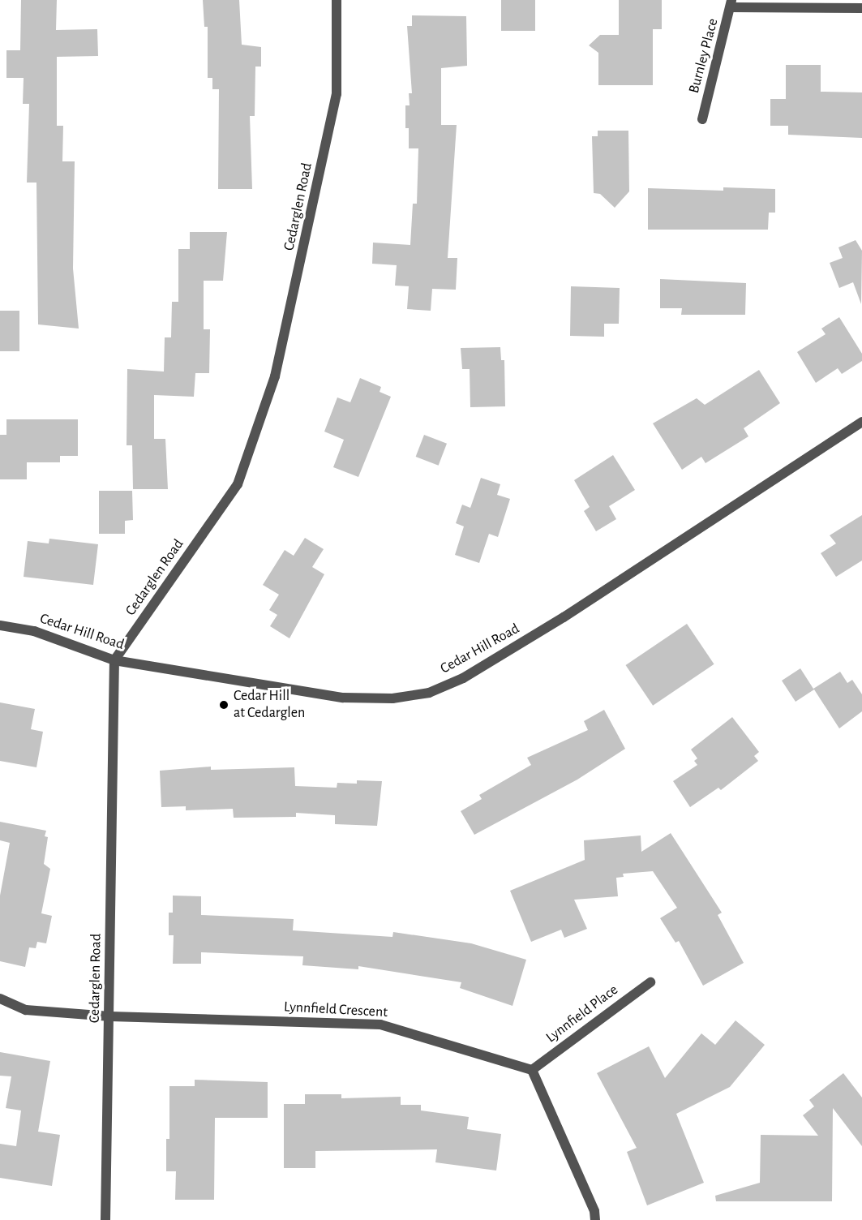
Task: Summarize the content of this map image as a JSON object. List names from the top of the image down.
{
  "streets": {
    "street": [
      "Burnley Place",
      "Cedarglen Road",
      "Cedar Hill Road",
      "Lynnfield Crescent",
      "Lynnfield Place"
    ]
  },
  "crossings": [
    ["Cedarglen Road", "Cedar Hill Road"],
    ["Cedarglen Road", "Lynnfield Crescent"],
    ["Lynnfield Crescent", "Lynnfield Place"]
  ],
  "places": ["Cedar Hill at Cedarglen"]
}
